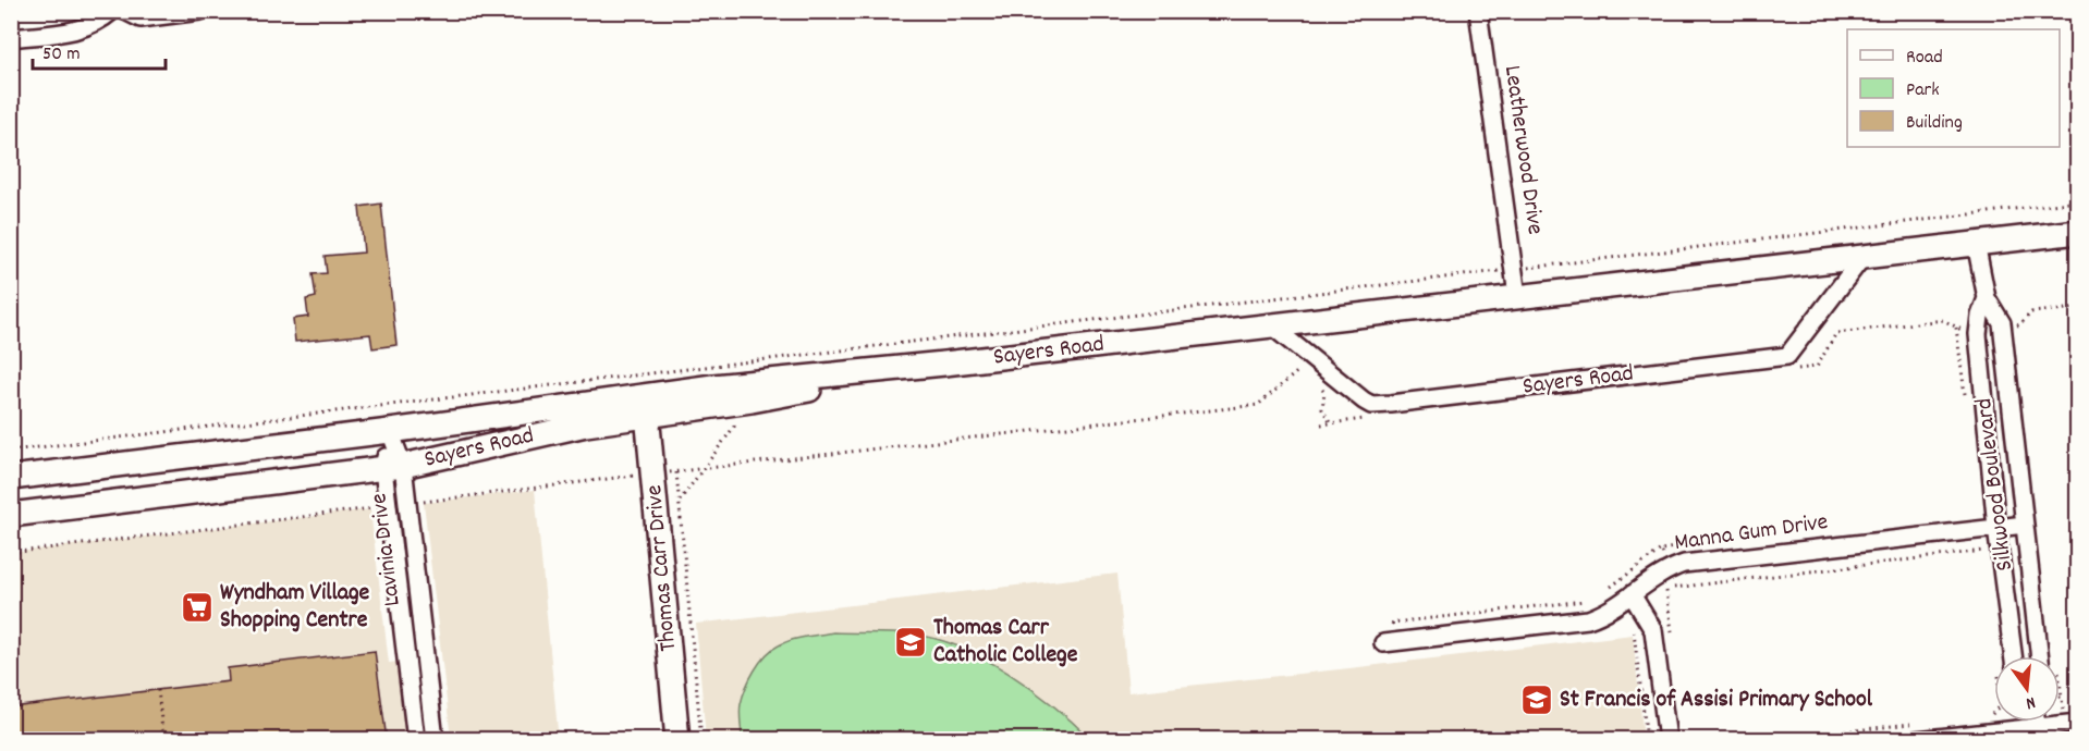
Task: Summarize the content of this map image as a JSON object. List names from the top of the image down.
{
  "streets": {
    "main road": ["Sayers Road", "Thomas Carr Drive"],
    "street": [
      "Leatherwood Drive",
      "Silkwood Boulevard",
      "Manna Gum Drive",
      "Lavinia Drive"
    ]
  },
  "crossings": [
    ["Leatherwood Drive", "Sayers Road"],
    ["Sayers Road", "Silkwood Boulevard"],
    ["Sayers Road", "Lavinia Drive"],
    ["Sayers Road", "Thomas Carr Drive"],
    ["Silkwood Boulevard", "Manna Gum Drive"]
  ],
  "places": {
    "supermarket": ["Wyndham Village Shopping Centre"],
    "school or university": ["Thomas Carr Catholic College", "St Francis of Assisi Primary School"]
  },
  "legend": ["Road", "Park", "Building"],
  "scale_bar": "50 m",
  "north": "bottom"
}
